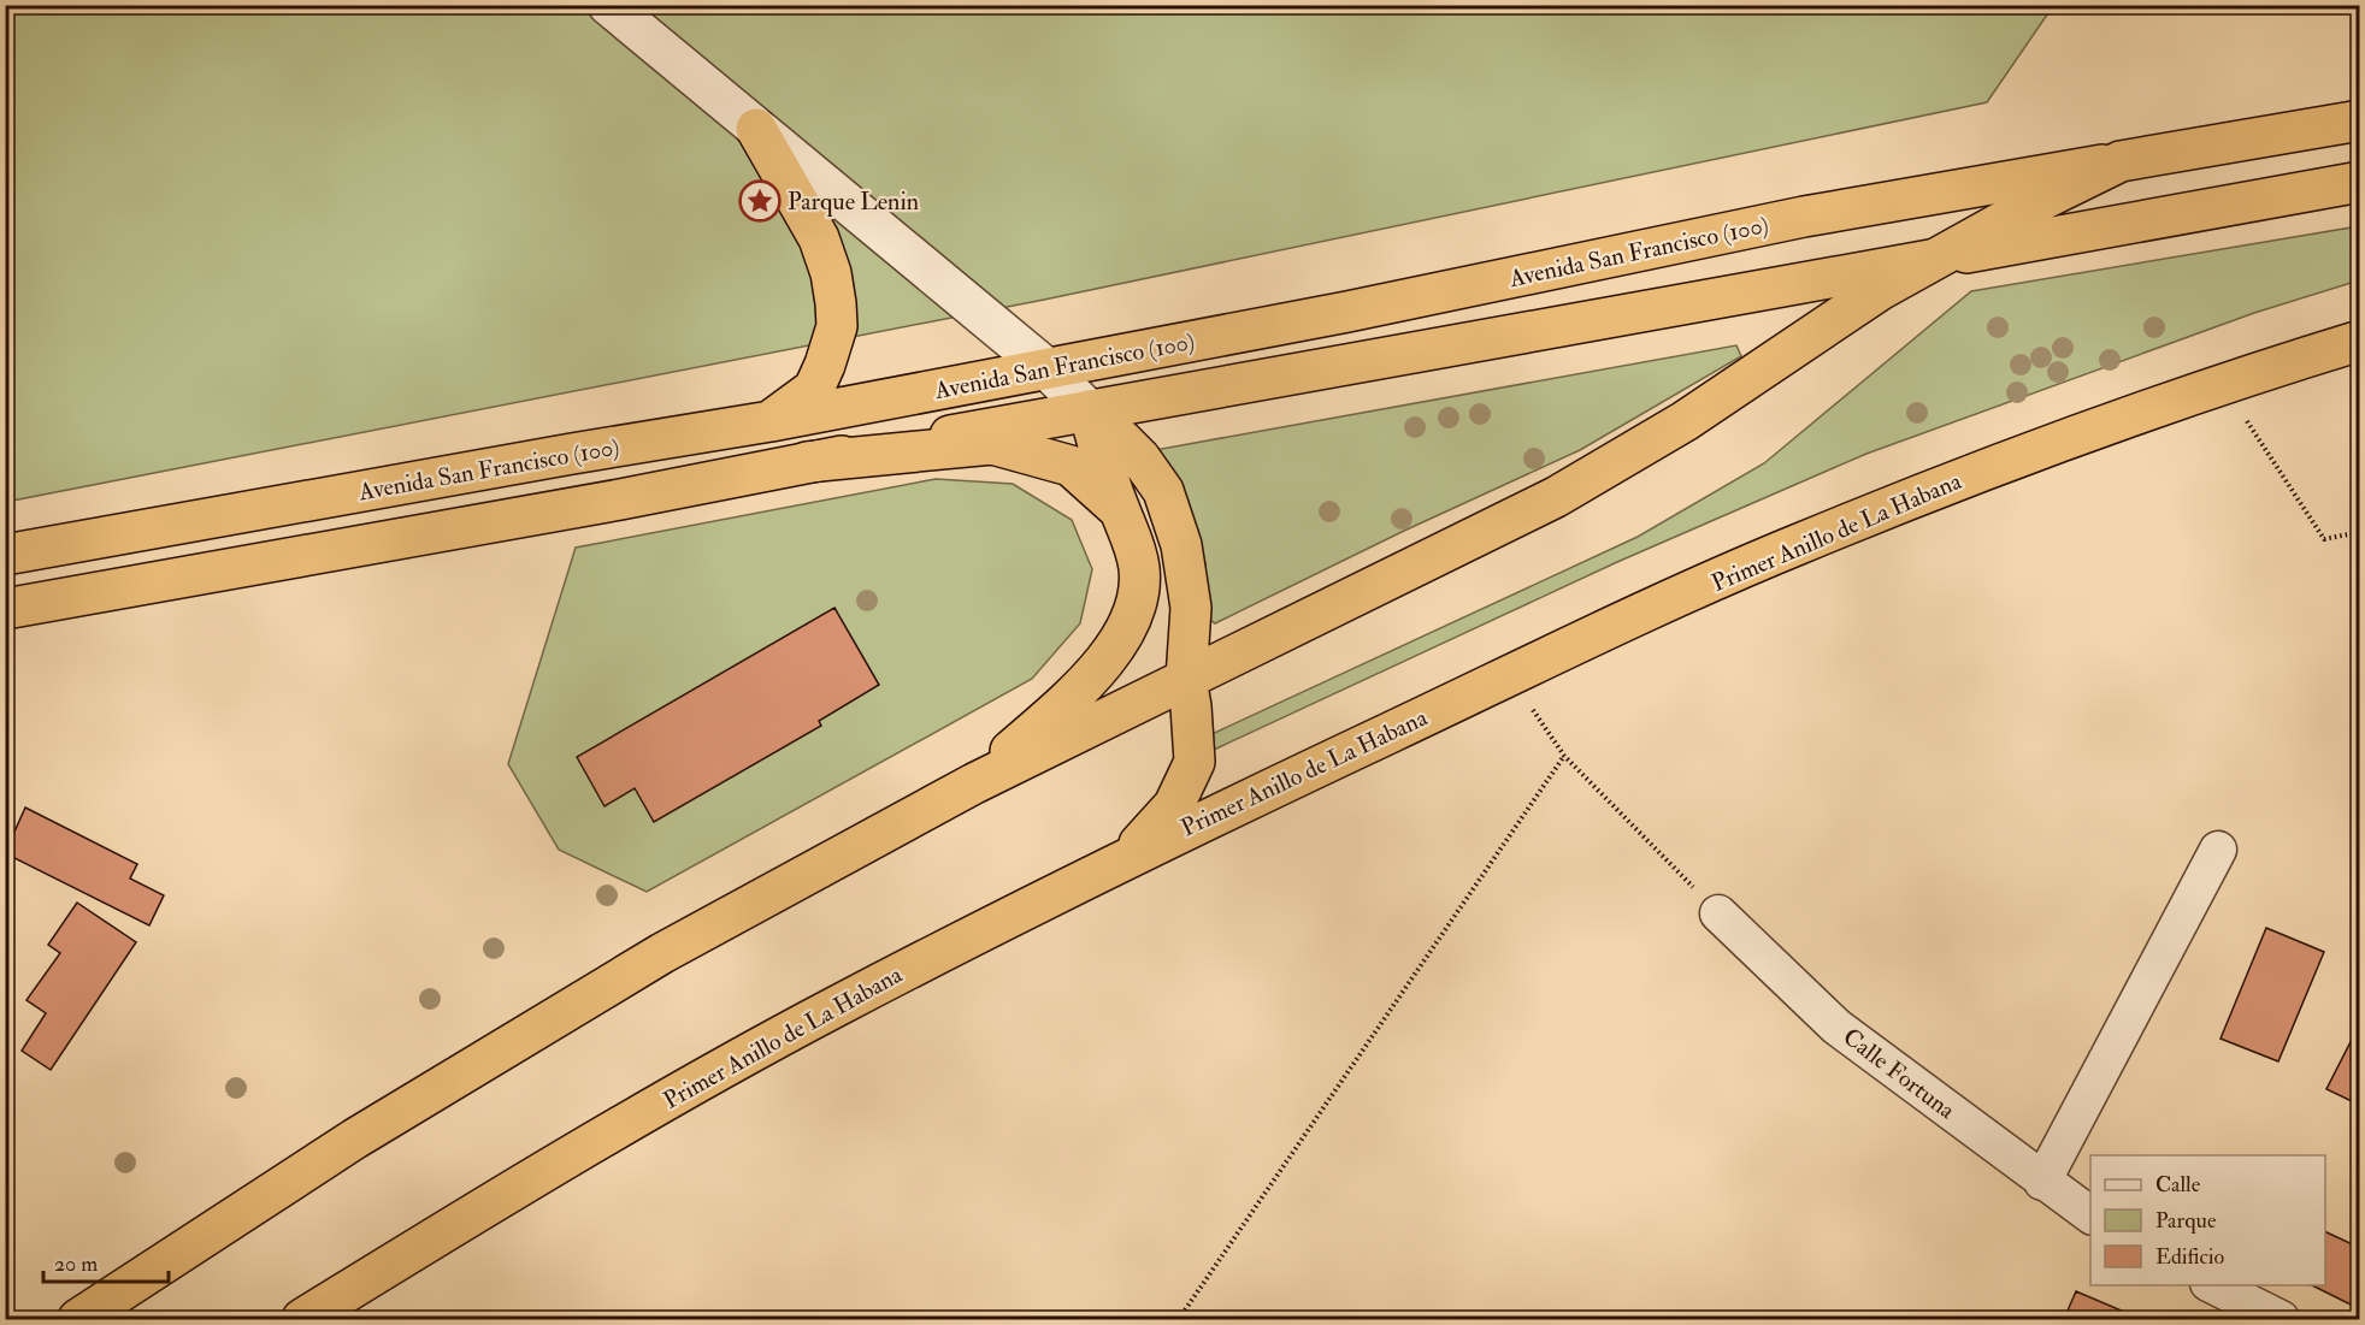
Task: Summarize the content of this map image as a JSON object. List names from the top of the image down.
{
  "streets": {
    "highway": ["Avenida San Francisco (100)", "Primer Anillo de La Habana"],
    "street": ["Calle Fortuna"]
  },
  "places": {
    "place": ["Parque Lenin"]
  },
  "legend": ["Calle", "Parque", "Edificio"],
  "scale_bar": "20 m"
}
